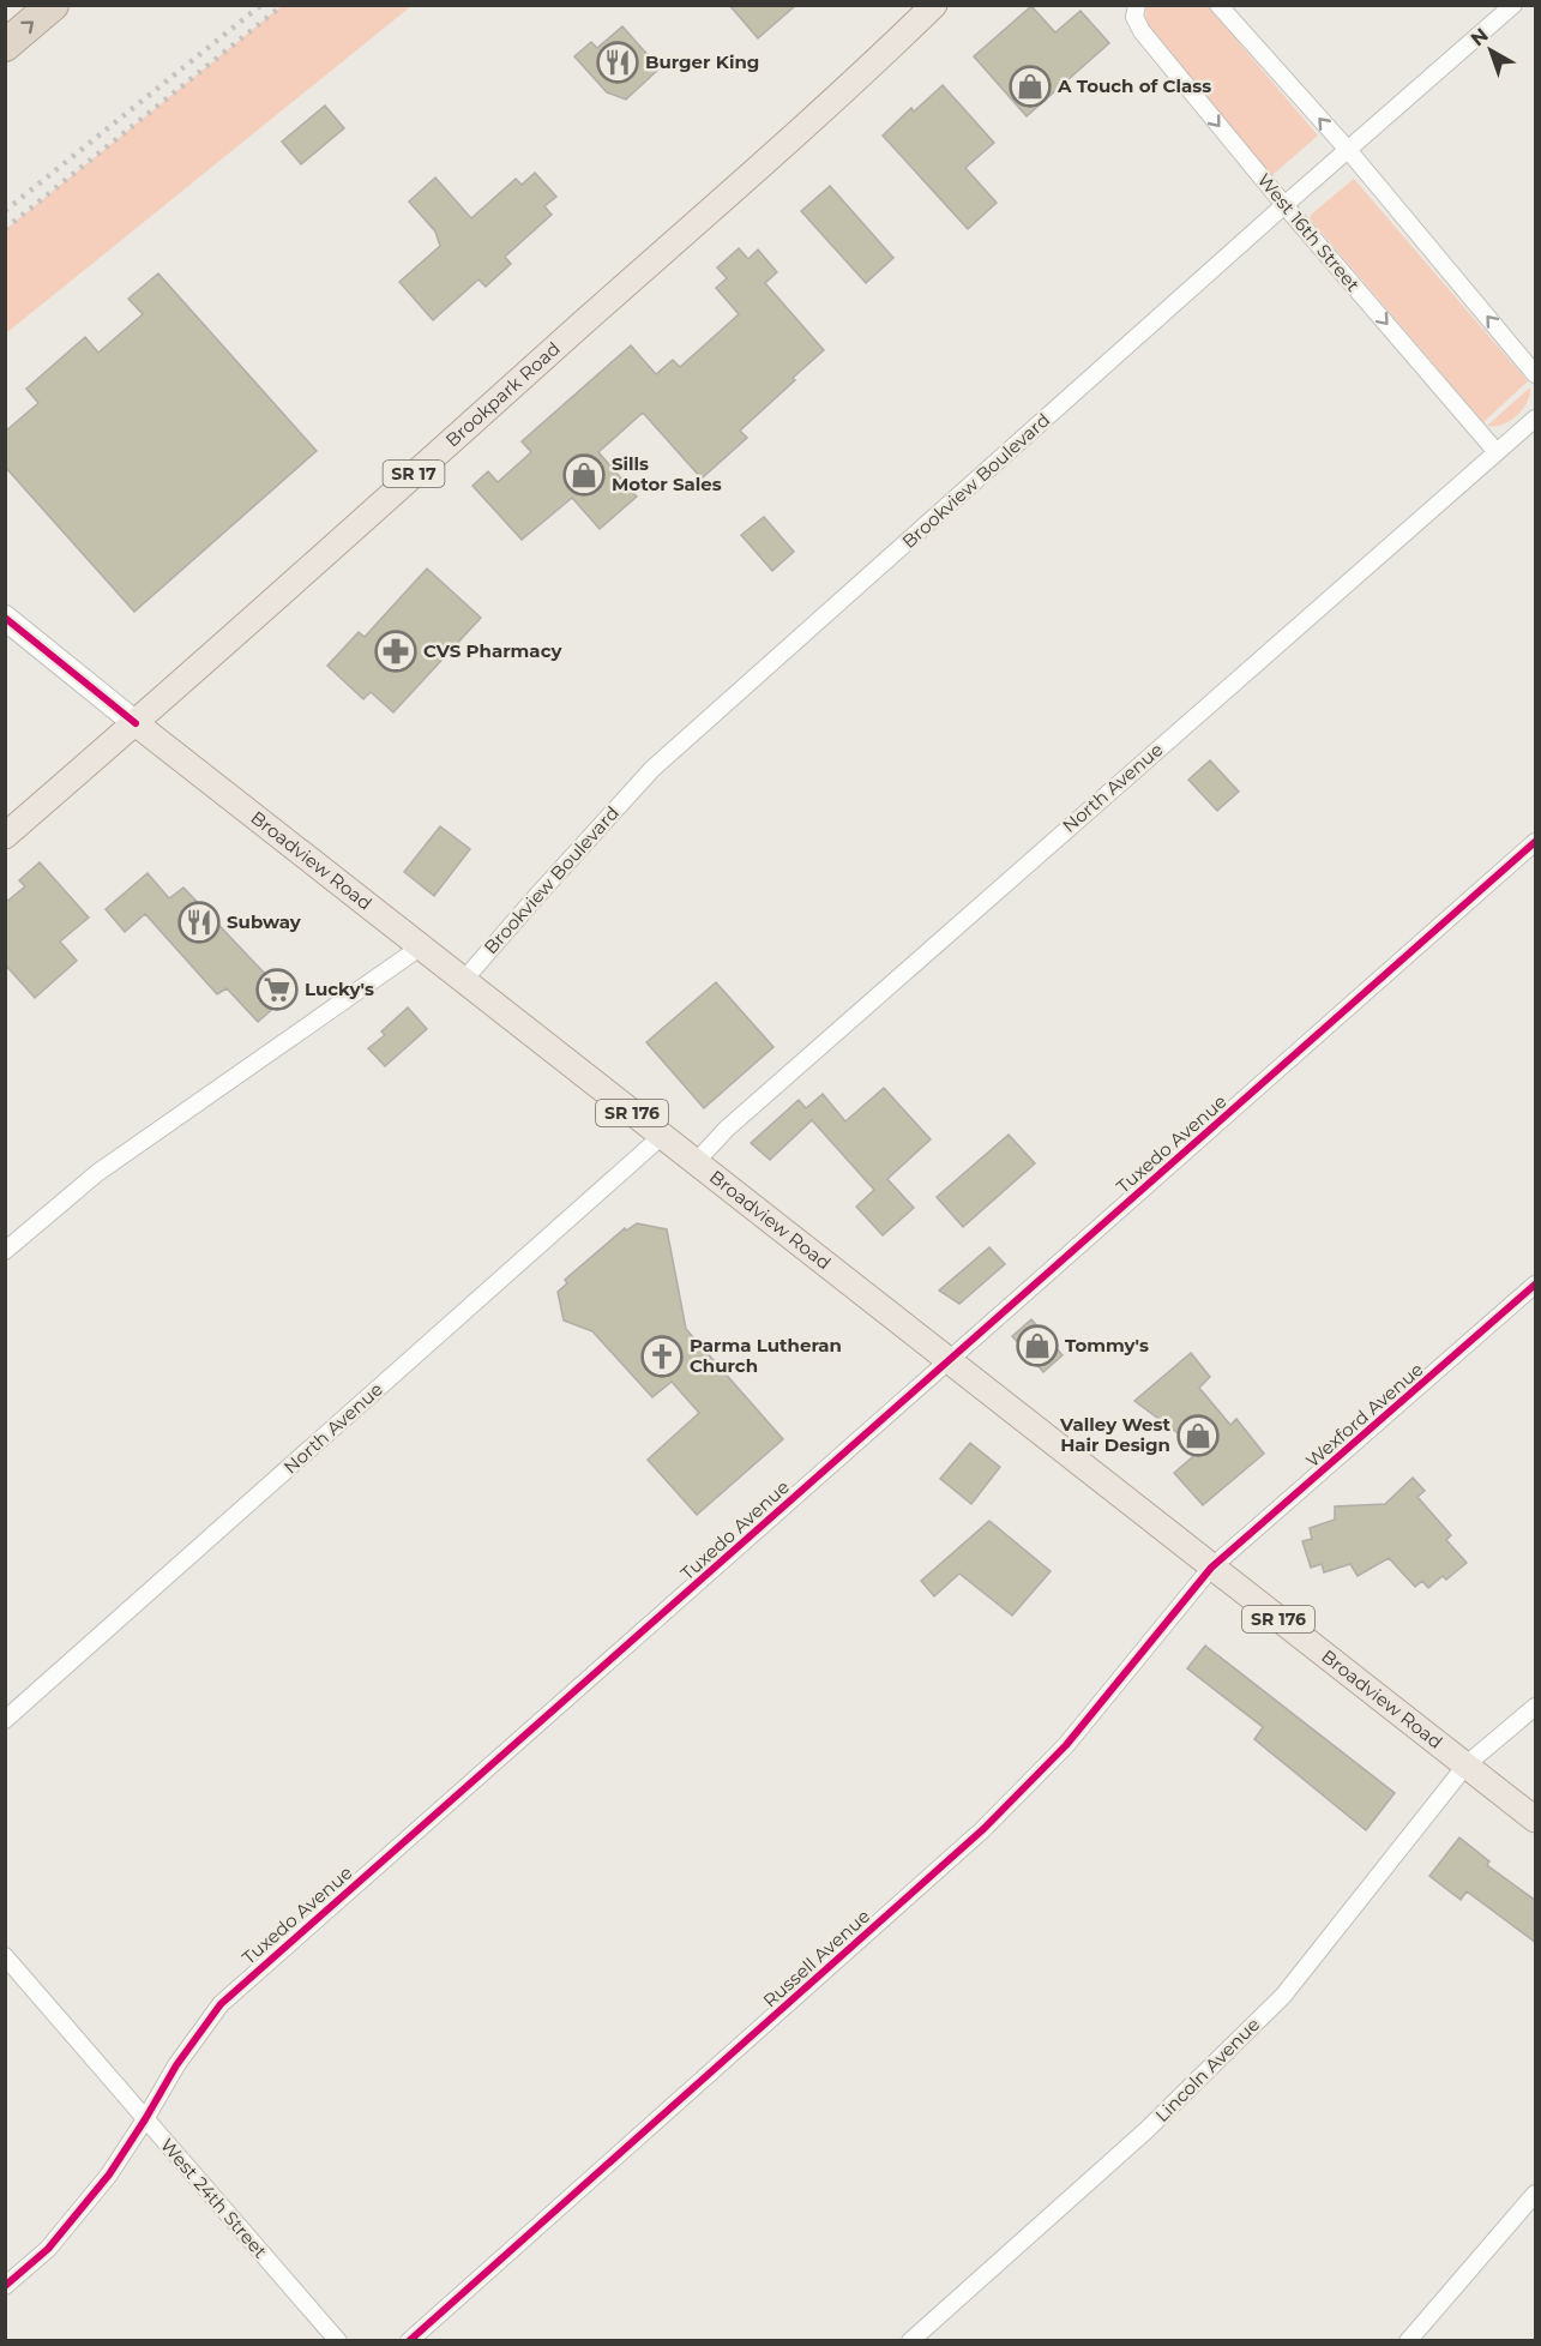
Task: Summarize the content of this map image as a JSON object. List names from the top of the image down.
{
  "streets": {
    "main road": [
      "Brookpark Road",
      "SR 17",
      "Broadview Road",
      "SR 176"
    ],
    "street": [
      "West 16th Street",
      "Brookview Boulevard",
      "North Avenue",
      "Tuxedo Avenue",
      "Wexford Avenue",
      "Russell Avenue",
      "Lincoln Avenue",
      "West 24th Street"
    ]
  },
  "crossings": [
    ["West 16th Street", "Brookview Boulevard"],
    ["West 16th Street", "North Avenue"],
    ["Brookpark Road", "Broadview Road"],
    ["Brookview Boulevard", "Broadview Road"],
    ["North Avenue", "Broadview Road"],
    ["Broadview Road", "Tuxedo Avenue"],
    ["Broadview Road", "Wexford Avenue"],
    ["Broadview Road", "Russell Avenue"],
    ["Broadview Road", "Lincoln Avenue"],
    ["Tuxedo Avenue", "West 24th Street"],
    ["Wexford Avenue", "Russell Avenue"]
  ],
  "places": {
    "restaurant": ["Burger King", "Subway"],
    "shop": [
      "A Touch of Class",
      "Sills Motor Sales",
      "Tommy's",
      "Valley West Hair Design"
    ],
    "pharmacy": ["CVS Pharmacy"],
    "supermarket": ["Lucky's"],
    "church": ["Parma Lutheran Church"]
  },
  "north": "top left"
}
